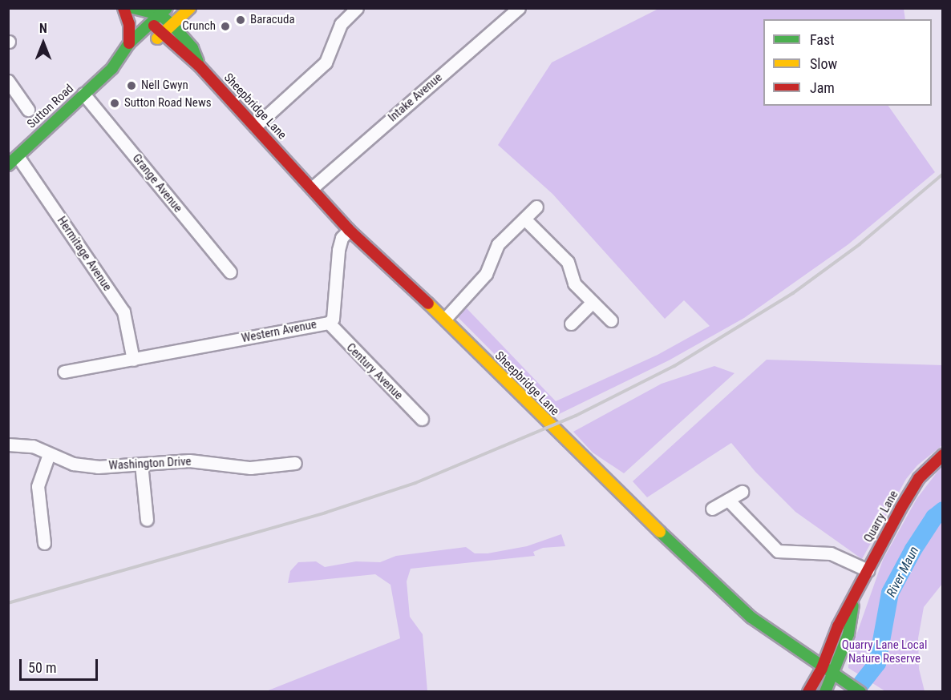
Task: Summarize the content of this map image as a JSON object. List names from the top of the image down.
{
  "streets": {
    "main road": ["Sutton Road", "Sheepbridge Lane", "Quarry Lane"],
    "street": [
      "Intake Avenue",
      "Grange Avenue",
      "Hermitage Avenue",
      "Western Avenue",
      "Century Avenue",
      "Washington Drive"
    ]
  },
  "crossings": [
    ["Intake Avenue", "Sheepbridge Lane"],
    ["Sutton Road", "Sheepbridge Lane"],
    ["Sutton Road", "Grange Avenue"],
    ["Sutton Road", "Hermitage Avenue"],
    ["Sheepbridge Lane", "Western Avenue"],
    ["Sheepbridge Lane", "Quarry Lane"],
    ["Hermitage Avenue", "Western Avenue"],
    ["Western Avenue", "Century Avenue"]
  ],
  "water": ["River Maun"],
  "parks": ["Quarry Lane Local Nature Reserve"],
  "places": [
    "Baracuda",
    "Crunch",
    "Nell Gwyn",
    "Sutton Road News"
  ],
  "legend": ["Fast", "Slow", "Jam"],
  "scale_bar": "50 m",
  "north": "top"
}
